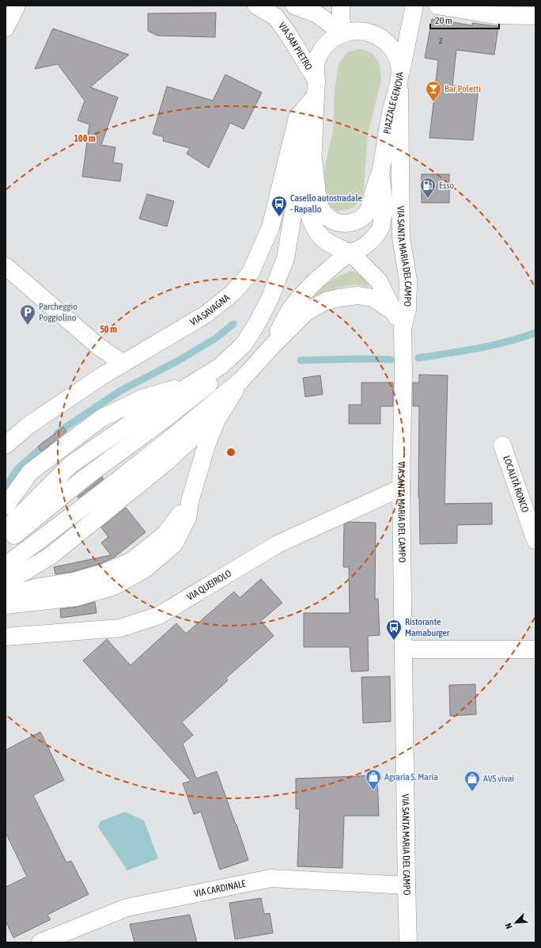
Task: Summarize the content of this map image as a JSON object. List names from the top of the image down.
{
  "streets": {
    "main road": [
      "VIA SAN PIETRO",
      "PIAZZALE GENOVA",
      "VIA SANTA MARIA DEL CAMPO",
      "VIA SAVAGNA",
      "LOCALITÀ RONCO",
      "VIA QUEIROLO",
      "VIA CARDINALE"
    ]
  },
  "crossings": [
    ["VIA SAN PIETRO", "PIAZZALE GENOVA"],
    ["PIAZZALE GENOVA", "VIA SANTA MARIA DEL CAMPO"],
    ["PIAZZALE GENOVA", "VIA SAVAGNA"],
    ["VIA SANTA MARIA DEL CAMPO", "VIA QUEIROLO"],
    ["VIA SANTA MARIA DEL CAMPO", "VIA CARDINALE"]
  ],
  "places": {
    "bar": ["Bar Poletti"],
    "fuel station": ["Esso"],
    "bus stop": ["Casello autostradale - Rapallo", "Ristorante Mamaburger"],
    "parking": ["Parcheggio Poggiolino"],
    "shop": ["Agraria S. Maria", "AVS vivai"]
  },
  "house_numbers": ["2"],
  "scale_bar": "20 m",
  "north": "bottom left",
  "rings": ["100 m", "50 m"]
}
